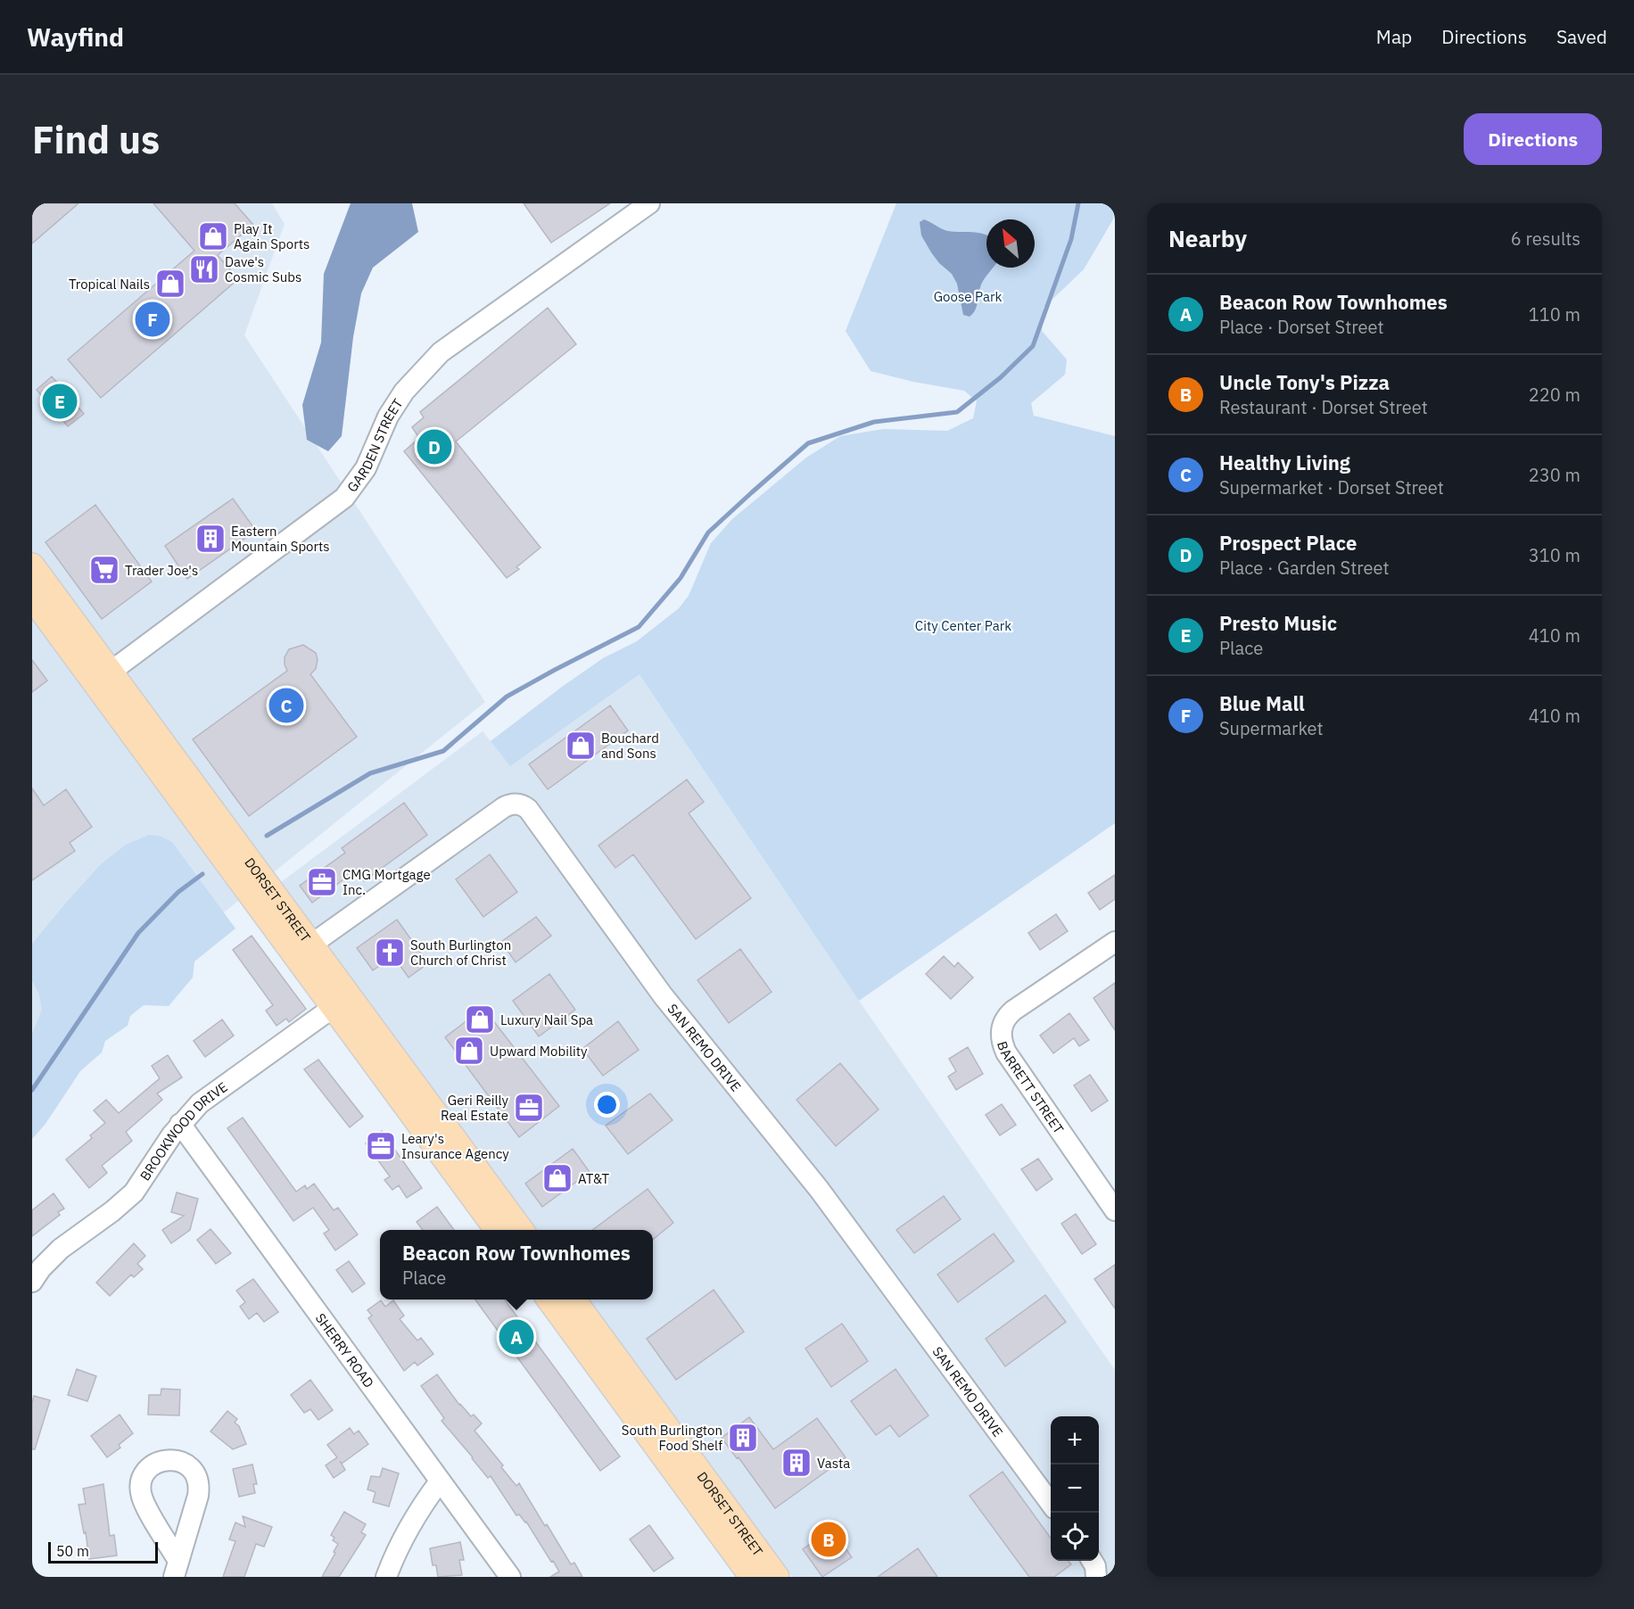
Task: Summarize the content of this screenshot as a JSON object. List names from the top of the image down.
{
  "streets": {
    "main road": ["DORSET STREET"],
    "street": [
      "GARDEN STREET",
      "SAN REMO DRIVE",
      "BARRETT STREET",
      "BROOKWOOD DRIVE",
      "SHERRY ROAD"
    ]
  },
  "crossings": [
    ["GARDEN STREET", "DORSET STREET"],
    ["DORSET STREET", "SAN REMO DRIVE"],
    ["DORSET STREET", "BROOKWOOD DRIVE"],
    ["BROOKWOOD DRIVE", "SHERRY ROAD"]
  ],
  "parks": ["Goose Park", "City Center Park"],
  "places": {
    "shop": [
      "Play It Again Sports",
      "Tropical Nails",
      "Bouchard and Sons",
      "Luxury Nail Spa",
      "Upward Mobility",
      "AT&T"
    ],
    "restaurant": ["Dave's Cosmic Subs"],
    "building": ["Eastern Mountain Sports", "South Burlington Food Shelf", "Vasta"],
    "supermarket": ["Trader Joe's"],
    "office": ["CMG Mortgage Inc.", "Geri Reilly Real Estate", "Leary's Insurance Agency"],
    "church": ["South Burlington Church of Christ"]
  },
  "scale_bar": "50 m",
  "north": "top left",
  "page": {
    "header": "Wayfind",
    "nav": ["Map", "Directions", "Saved"],
    "buttons": "Directions",
    "title": "Find us",
    "heading": ["Nearby", "6 results"],
    "list": [
      {
        "mark": "A",
        "name": "Beacon Row Townhomes",
        "note": "Place · Dorset Street",
        "value": "110 m"
      },
      {
        "mark": "B",
        "name": "Uncle Tony's Pizza",
        "note": "Restaurant · Dorset Street",
        "value": "220 m"
      },
      {
        "mark": "C",
        "name": "Healthy Living",
        "note": "Supermarket · Dorset Street",
        "value": "230 m"
      },
      {
        "mark": "D",
        "name": "Prospect Place",
        "note": "Place · Garden Street",
        "value": "310 m"
      },
      {
        "mark": "E",
        "name": "Presto Music",
        "note": "Place",
        "value": "410 m"
      },
      {
        "mark": "F",
        "name": "Blue Mall",
        "note": "Supermarket",
        "value": "410 m"
      }
    ],
    "pins": [
      "F",
      "E",
      "D",
      "C",
      "A",
      "B"
    ],
    "popup": ["Beacon Row Townhomes", "Place"],
    "map_buttons": ["+", "−"],
    "scale": "50 m"
  }
}
